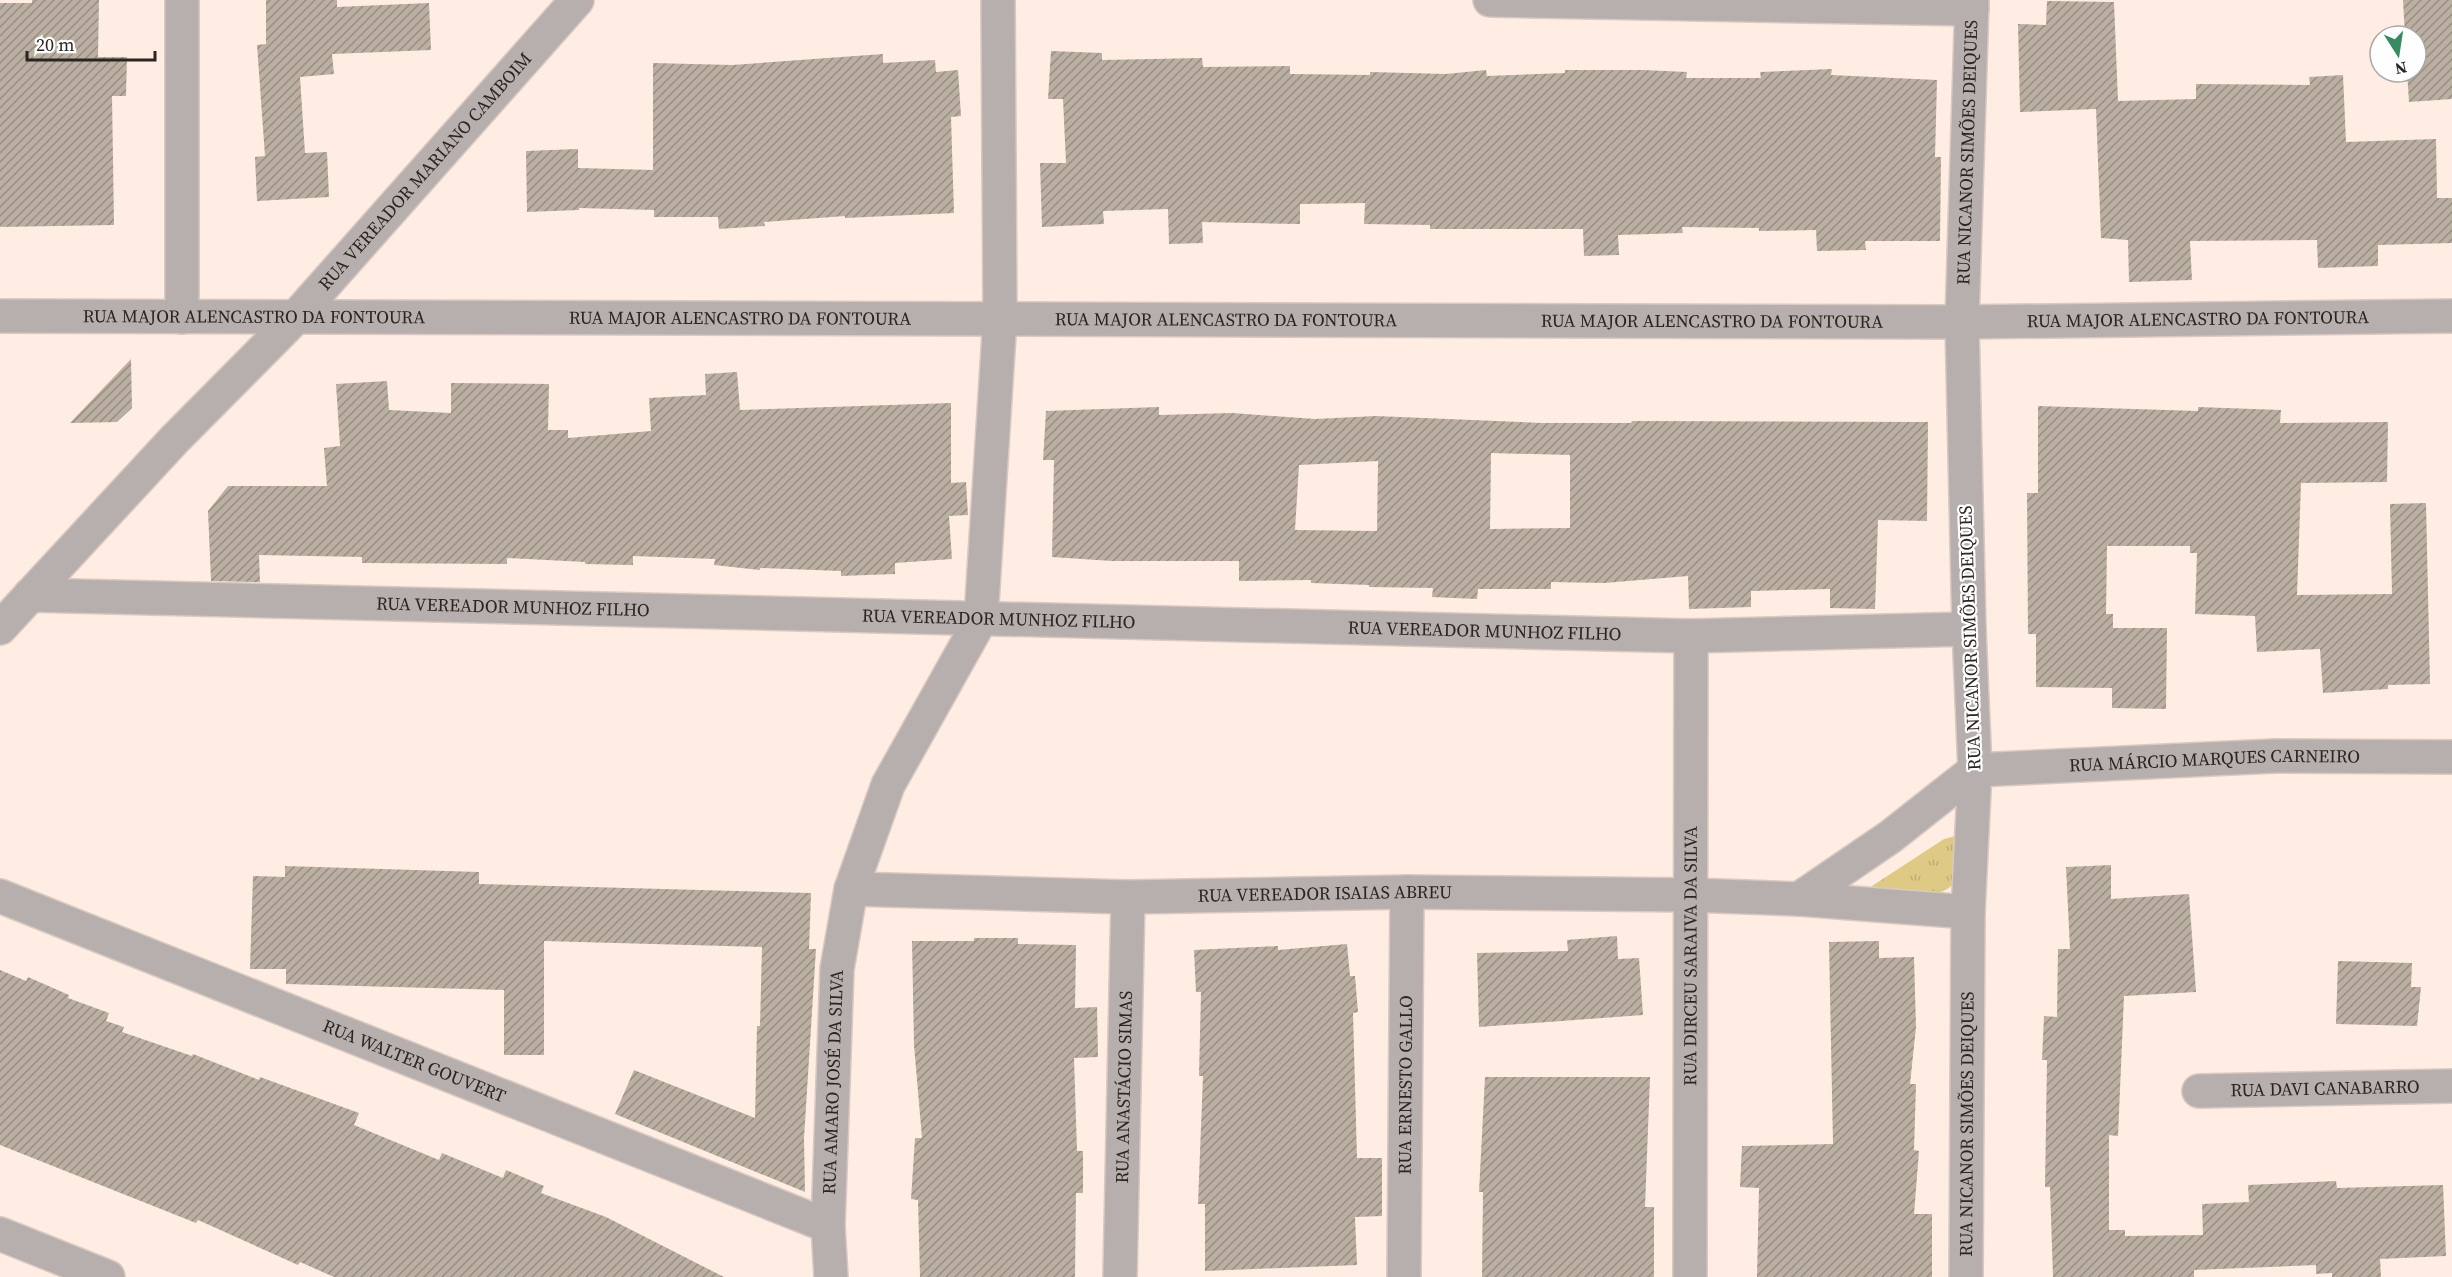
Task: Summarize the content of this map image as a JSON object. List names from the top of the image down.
{
  "streets": {
    "street": [
      "RUA NICANOR SIMÕES DEIQUES",
      "RUA VEREADOR MARIANO CAMBOIM",
      "RUA MAJOR ALENCASTRO DA FONTOURA",
      "RUA VEREADOR MUNHOZ FILHO",
      "RUA MÁRCIO MARQUES CARNEIRO",
      "RUA VEREADOR ISAIAS ABREU",
      "RUA DIRCEU SARAIVA DA SILVA",
      "RUA WALTER GOUVERT",
      "RUA AMARO JOSÉ DA SILVA",
      "RUA ERNESTO GALLO",
      "RUA ANASTÁCIO SIMAS",
      "RUA DAVI CANABARRO"
    ]
  },
  "crossings": [
    ["RUA NICANOR SIMÕES DEIQUES", "RUA MAJOR ALENCASTRO DA FONTOURA"],
    ["RUA NICANOR SIMÕES DEIQUES", "RUA VEREADOR MUNHOZ FILHO"],
    ["RUA NICANOR SIMÕES DEIQUES", "RUA MÁRCIO MARQUES CARNEIRO"],
    ["RUA NICANOR SIMÕES DEIQUES", "RUA VEREADOR ISAIAS ABREU"],
    ["RUA VEREADOR MARIANO CAMBOIM", "RUA MAJOR ALENCASTRO DA FONTOURA"],
    ["RUA VEREADOR MARIANO CAMBOIM", "RUA VEREADOR MUNHOZ FILHO"],
    ["RUA VEREADOR MUNHOZ FILHO", "RUA DIRCEU SARAIVA DA SILVA"],
    ["RUA VEREADOR MUNHOZ FILHO", "RUA AMARO JOSÉ DA SILVA"],
    ["RUA VEREADOR ISAIAS ABREU", "RUA DIRCEU SARAIVA DA SILVA"],
    ["RUA VEREADOR ISAIAS ABREU", "RUA AMARO JOSÉ DA SILVA"],
    ["RUA VEREADOR ISAIAS ABREU", "RUA ERNESTO GALLO"],
    ["RUA VEREADOR ISAIAS ABREU", "RUA ANASTÁCIO SIMAS"],
    ["RUA WALTER GOUVERT", "RUA AMARO JOSÉ DA SILVA"]
  ],
  "scale_bar": "20 m",
  "north": "bottom"
}
